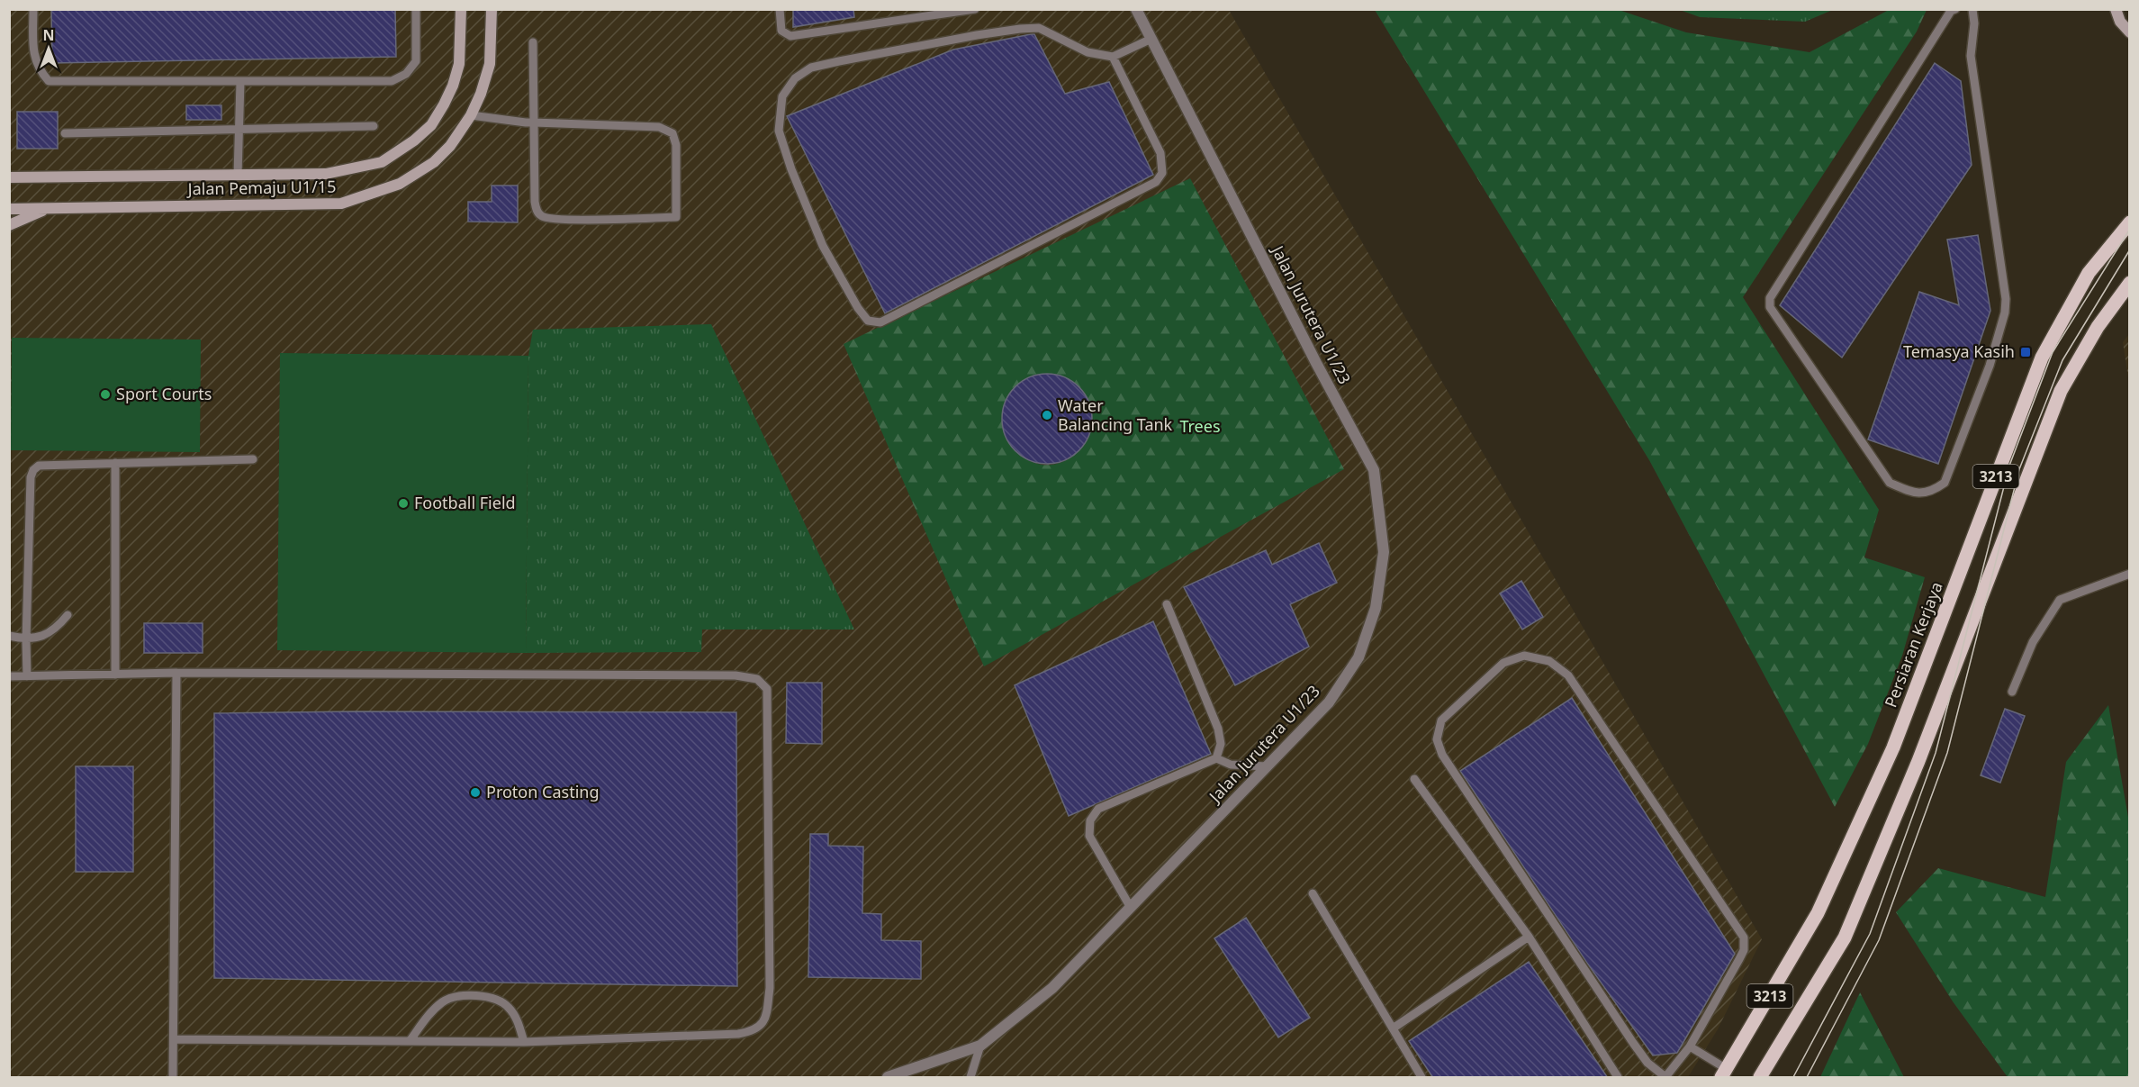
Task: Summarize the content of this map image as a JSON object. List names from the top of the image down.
{
  "streets": {
    "main road": ["3213", "Persiaran Kerjaya"],
    "street": ["Jalan Pemaju U1/15", "Jalan Jurutera U1/23"]
  },
  "parks": ["Trees"],
  "places": {
    "transit": ["Temasya Kasih"],
    "other": [
      "Sport Courts",
      "Water Balancing Tank",
      "Football Field",
      "Proton Casting"
    ]
  },
  "north": "top"
}
